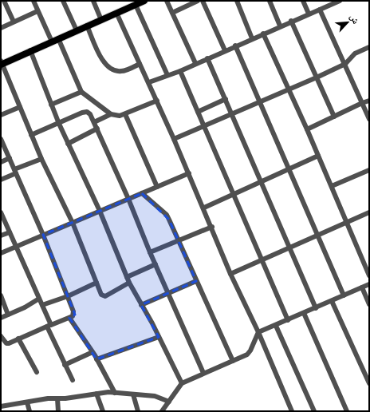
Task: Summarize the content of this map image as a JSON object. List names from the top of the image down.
{
  "north": "top right"
}
